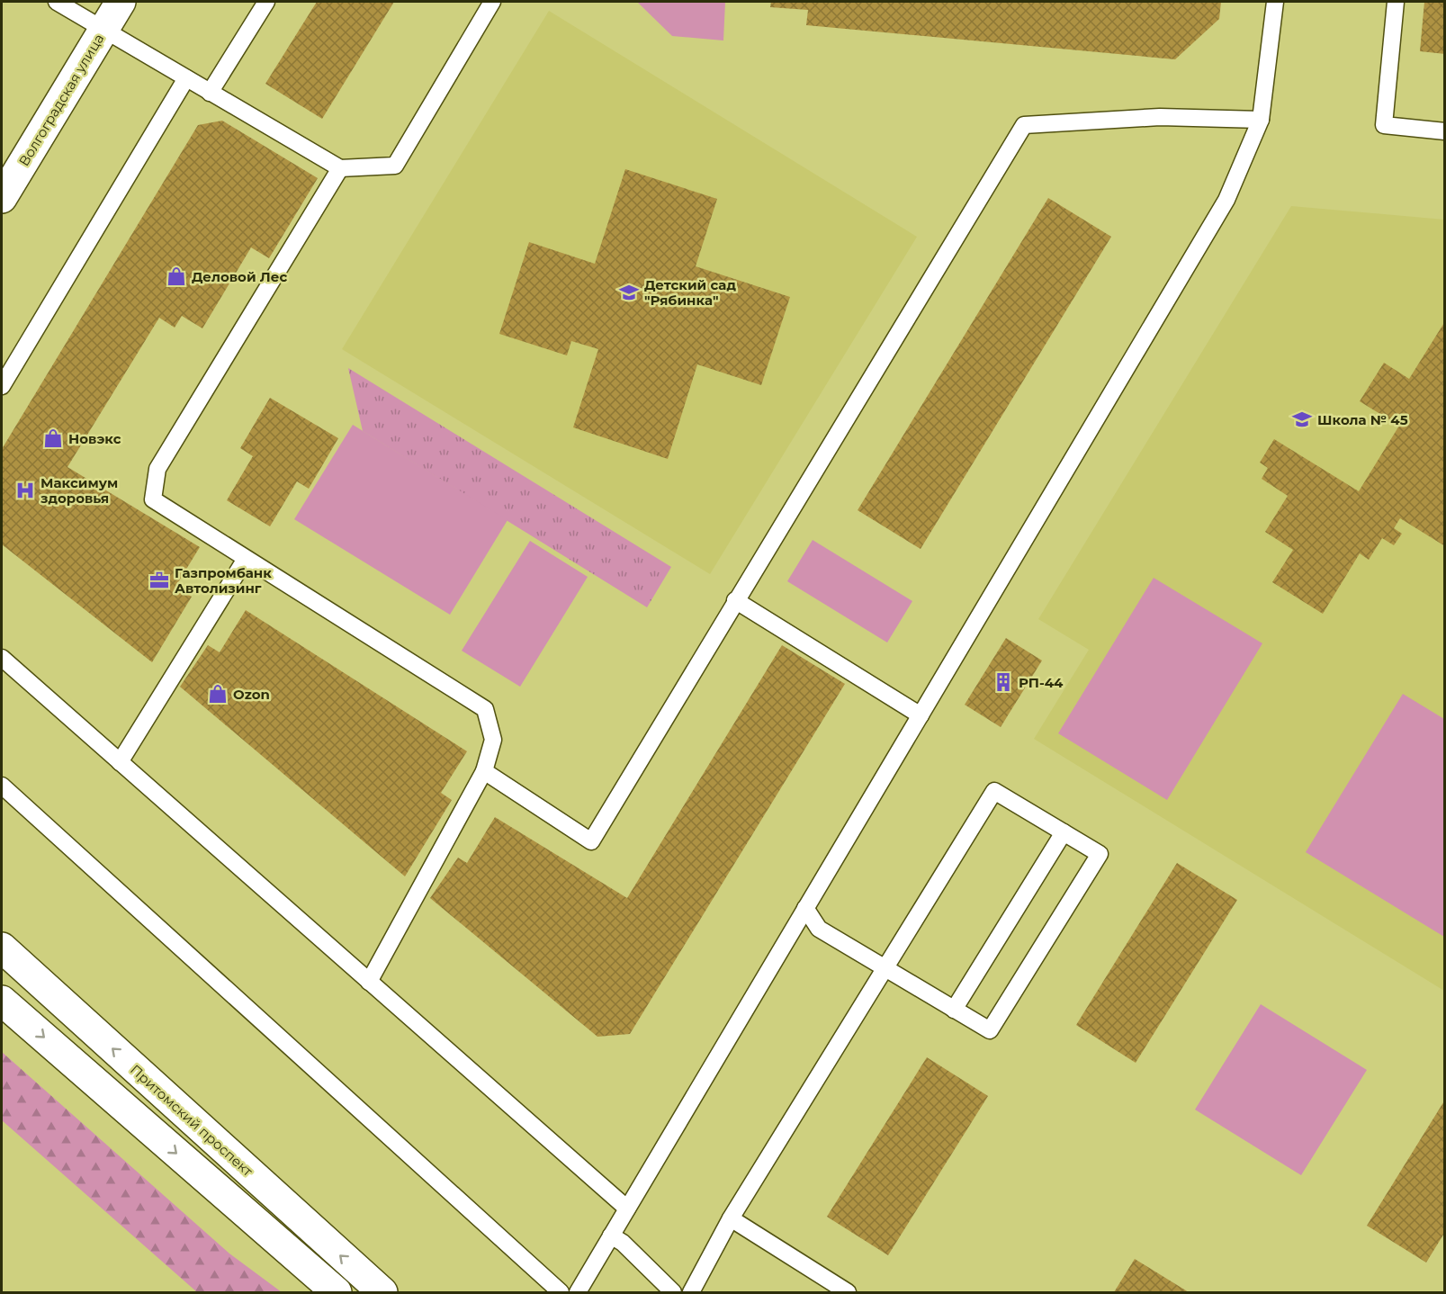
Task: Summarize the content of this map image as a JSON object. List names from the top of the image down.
{
  "streets": {
    "main road": ["Волгоградская улица", "Притомский проспект"]
  },
  "places": {
    "shop": ["Деловой Лес", "Новэкс", "Ozon"],
    "school or university": ["Детский сад \"Рябинка\"", "Школа № 45"],
    "hospital": ["Максимум здоровья"],
    "office": ["Газпромбанк Автолизинг"],
    "building": ["РП-44"]
  }
}
